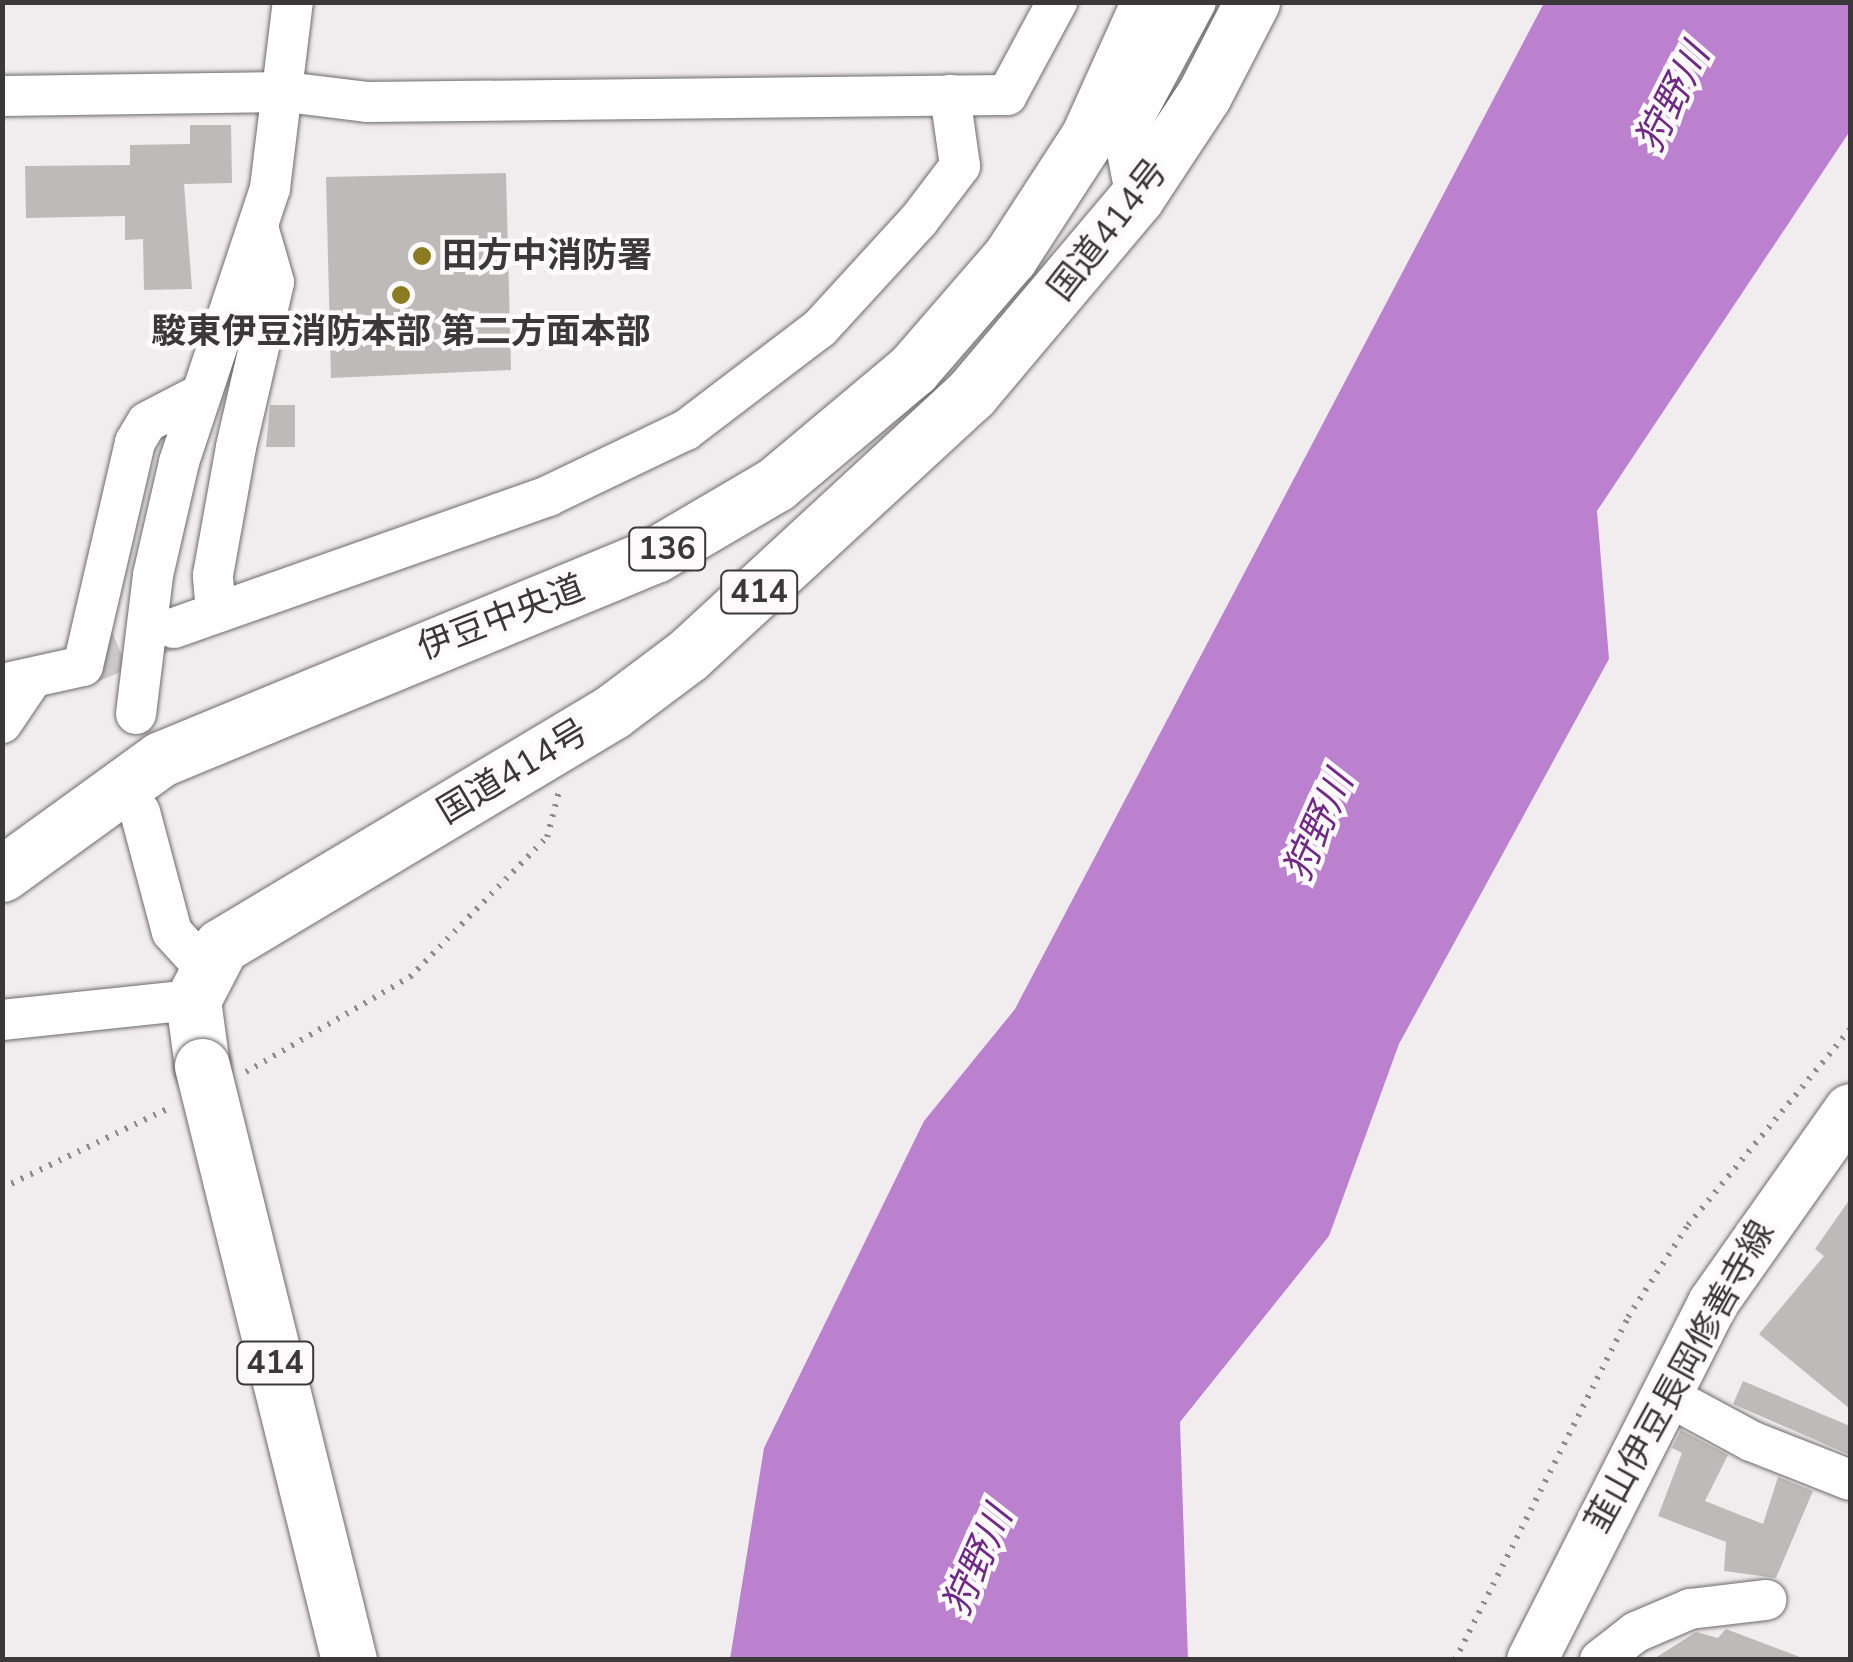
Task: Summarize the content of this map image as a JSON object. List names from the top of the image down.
{
  "streets": {
    "highway": [
      "国道414号",
      "136",
      "414",
      "伊豆中央道"
    ],
    "main road": ["韮山伊豆長岡修善寺線"]
  },
  "crossings": [
    ["国道414号", "414"]
  ],
  "water": ["狩野川"],
  "places": ["田方中消防署", "駿東伊豆消防本部 第二方面本部"]
}
